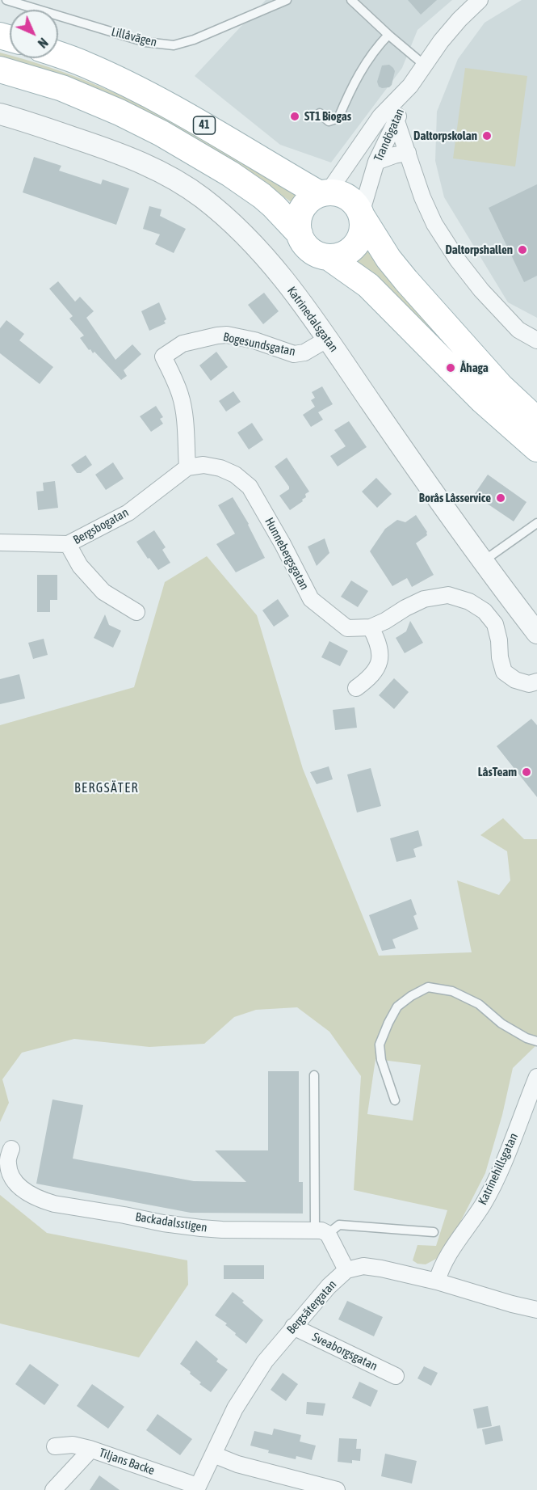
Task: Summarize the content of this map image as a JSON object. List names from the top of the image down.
{
  "streets": {
    "main road": ["41"],
    "street": [
      "Trandögatan",
      "Katrinedalsgatan",
      "Bogesundsgatan",
      "Bergsbogatan",
      "Hunnebergsgatan",
      "Katrinehillsgatan",
      "Backadalsstigen",
      "Bergsätergatan",
      "Sveaborgsgatan",
      "Tiljans Backe"
    ],
    "lane": ["Lillåvägen"]
  },
  "crossings": [
    ["41", "Trandögatan"],
    ["Katrinedalsgatan", "Bogesundsgatan"],
    ["Bogesundsgatan", "Bergsbogatan"],
    ["Bogesundsgatan", "Hunnebergsgatan"],
    ["Bergsbogatan", "Hunnebergsgatan"],
    ["Katrinehillsgatan", "Bergsätergatan"],
    ["Bergsätergatan", "Sveaborgsgatan"],
    ["Bergsätergatan", "Tiljans Backe"]
  ],
  "districts": ["BERGSÄTER"],
  "places": [
    "ST1 Biogas",
    "Daltorpskolan",
    "Daltorpshallen",
    "Åhaga",
    "Borås Låsservice",
    "LåsTeam"
  ],
  "north": "bottom right"
}
